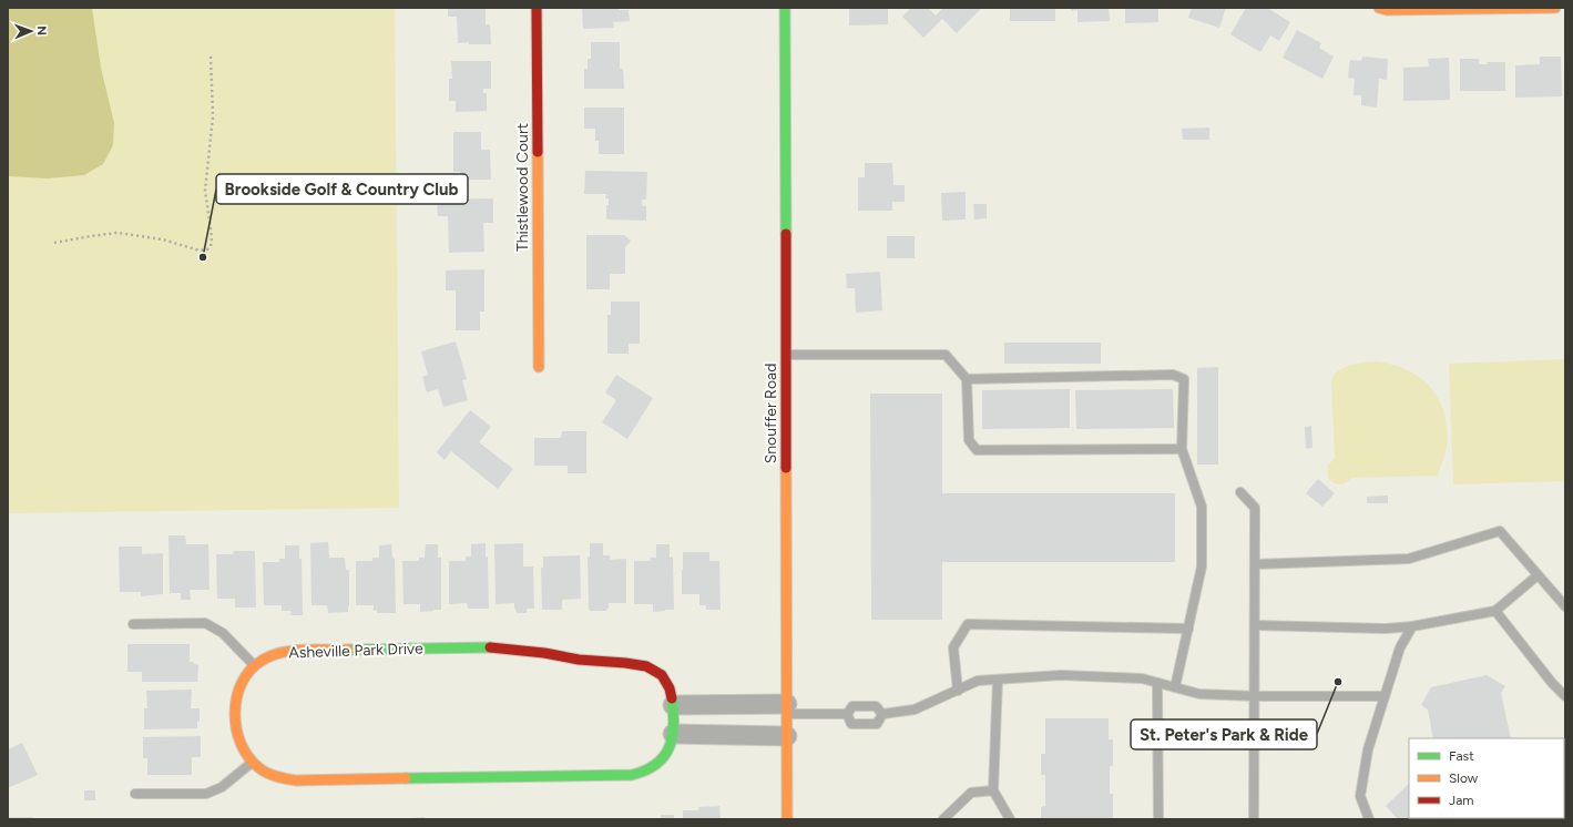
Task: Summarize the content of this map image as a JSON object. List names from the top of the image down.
{
  "streets": {
    "street": ["Thistlewood Court", "Snouffer Road", "Asheville Park Drive"]
  },
  "places": ["Brookside Golf & Country Club", "St. Peter's Park & Ride"],
  "legend": ["Fast", "Slow", "Jam"],
  "north": "right"
}
